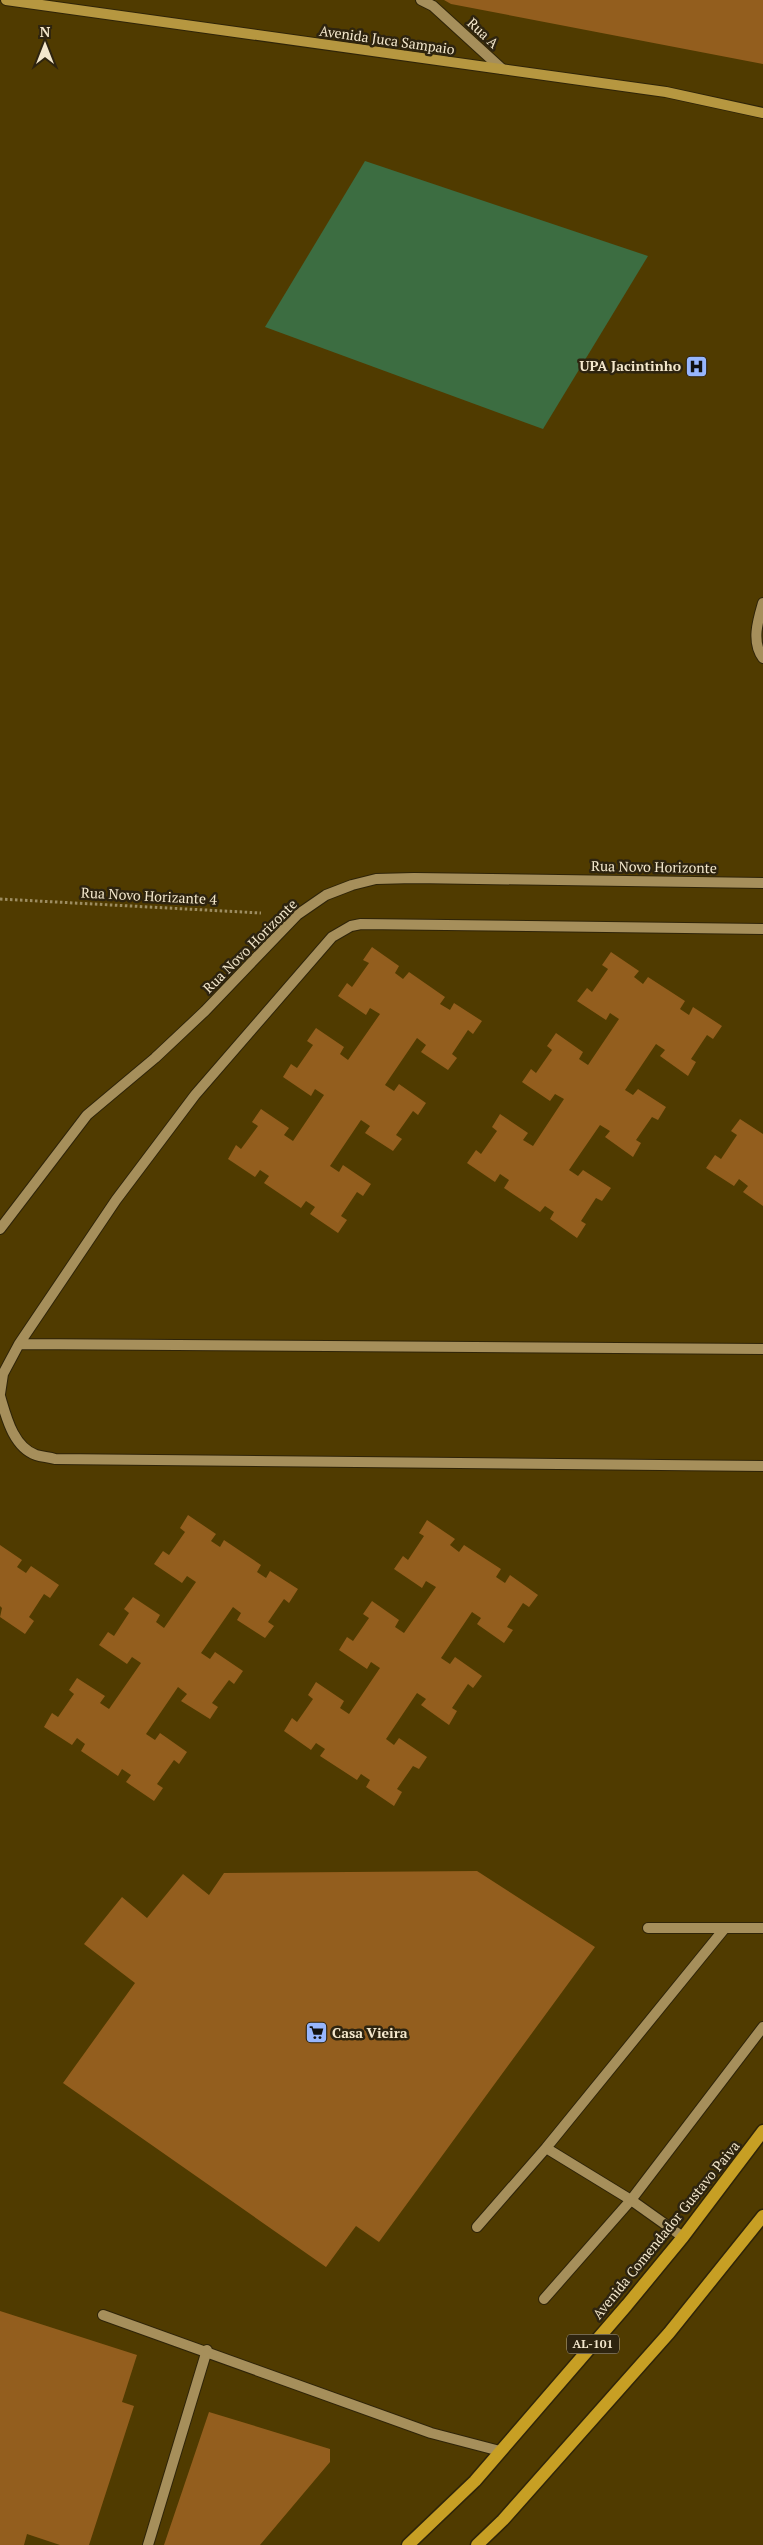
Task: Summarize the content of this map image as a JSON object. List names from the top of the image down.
{
  "streets": {
    "main road": ["Avenida Juca Sampaio", "Avenida Comendador Gustavo Paiva", "AL-101"],
    "street": ["Rua A", "Rua Novo Horizonte"],
    "path": ["Rua Novo Horizante 4"]
  },
  "crossings": [
    ["Rua A", "Avenida Juca Sampaio"],
    ["Rua Novo Horizonte", "Rua Novo Horizante 4"]
  ],
  "places": {
    "hospital": ["UPA Jacintinho"],
    "supermarket": ["Casa Vieira"]
  },
  "north": "top"
}
